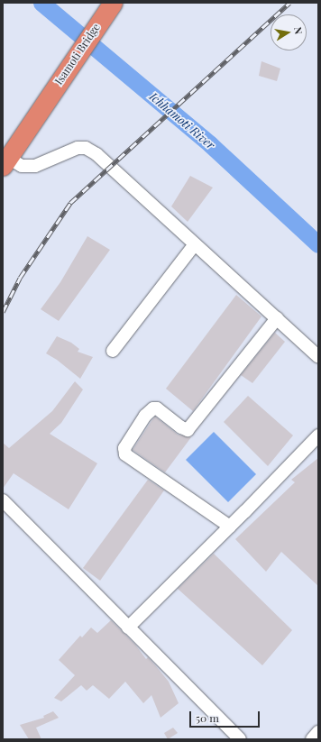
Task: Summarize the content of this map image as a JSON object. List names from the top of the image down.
{
  "streets": {
    "highway": ["Isamoti Bridge"]
  },
  "water": ["Ichhamoti River"],
  "scale_bar": "50 m",
  "north": "right"
}
